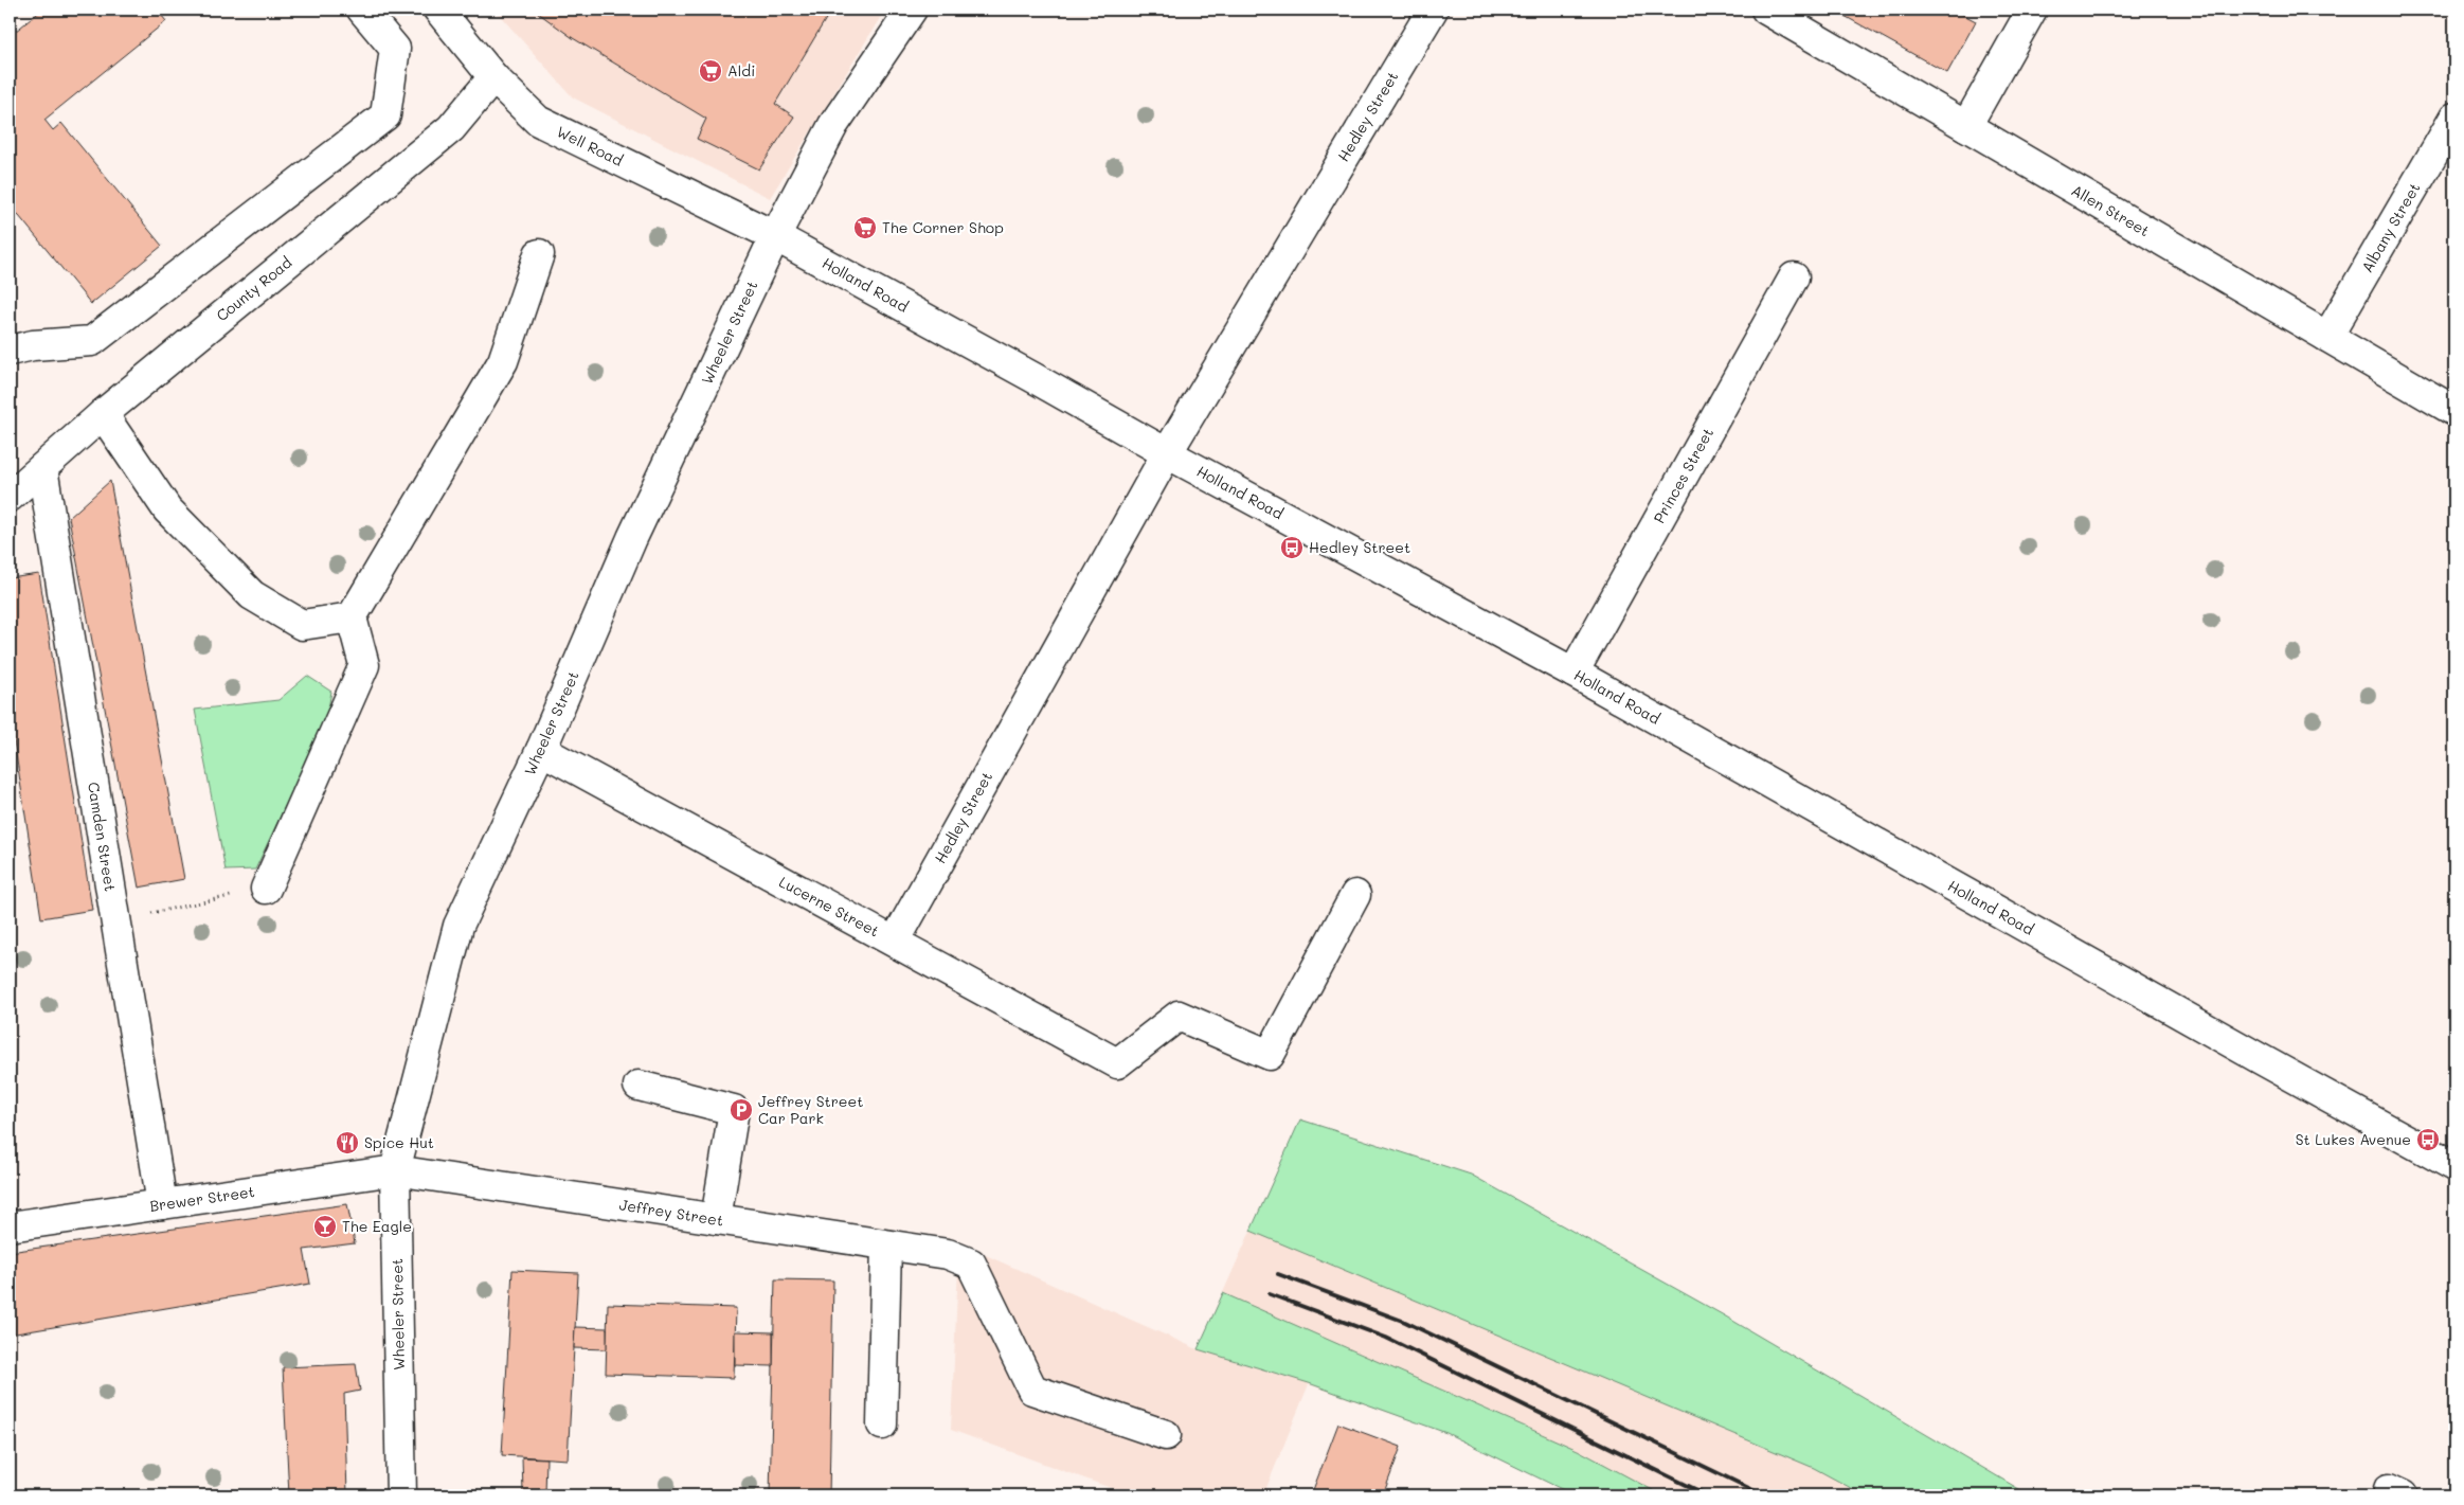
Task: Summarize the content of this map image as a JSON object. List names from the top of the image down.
{
  "streets": {
    "street": [
      "Hedley Street",
      "Well Road",
      "Allen Street",
      "Albany Street",
      "Holland Road",
      "County Road",
      "Wheeler Street",
      "Princes Street",
      "Camden Street",
      "Lucerne Street",
      "Brewer Street",
      "Jeffrey Street"
    ]
  },
  "crossings": [
    ["Hedley Street", "Holland Road"],
    ["Hedley Street", "Lucerne Street"],
    ["Well Road", "Holland Road"],
    ["Well Road", "County Road"],
    ["Well Road", "Wheeler Street"],
    ["Allen Street", "Albany Street"],
    ["Holland Road", "Wheeler Street"],
    ["Holland Road", "Princes Street"],
    ["County Road", "Camden Street"],
    ["Wheeler Street", "Lucerne Street"],
    ["Wheeler Street", "Brewer Street"],
    ["Wheeler Street", "Jeffrey Street"],
    ["Camden Street", "Brewer Street"],
    ["Brewer Street", "Jeffrey Street"]
  ],
  "places": {
    "supermarket": ["Aldi", "The Corner Shop"],
    "bus stop": ["Hedley Street", "St Lukes Avenue"],
    "parking": ["Jeffrey Street Car Park"],
    "restaurant": ["Spice Hut"],
    "bar": ["The Eagle"]
  }
}
